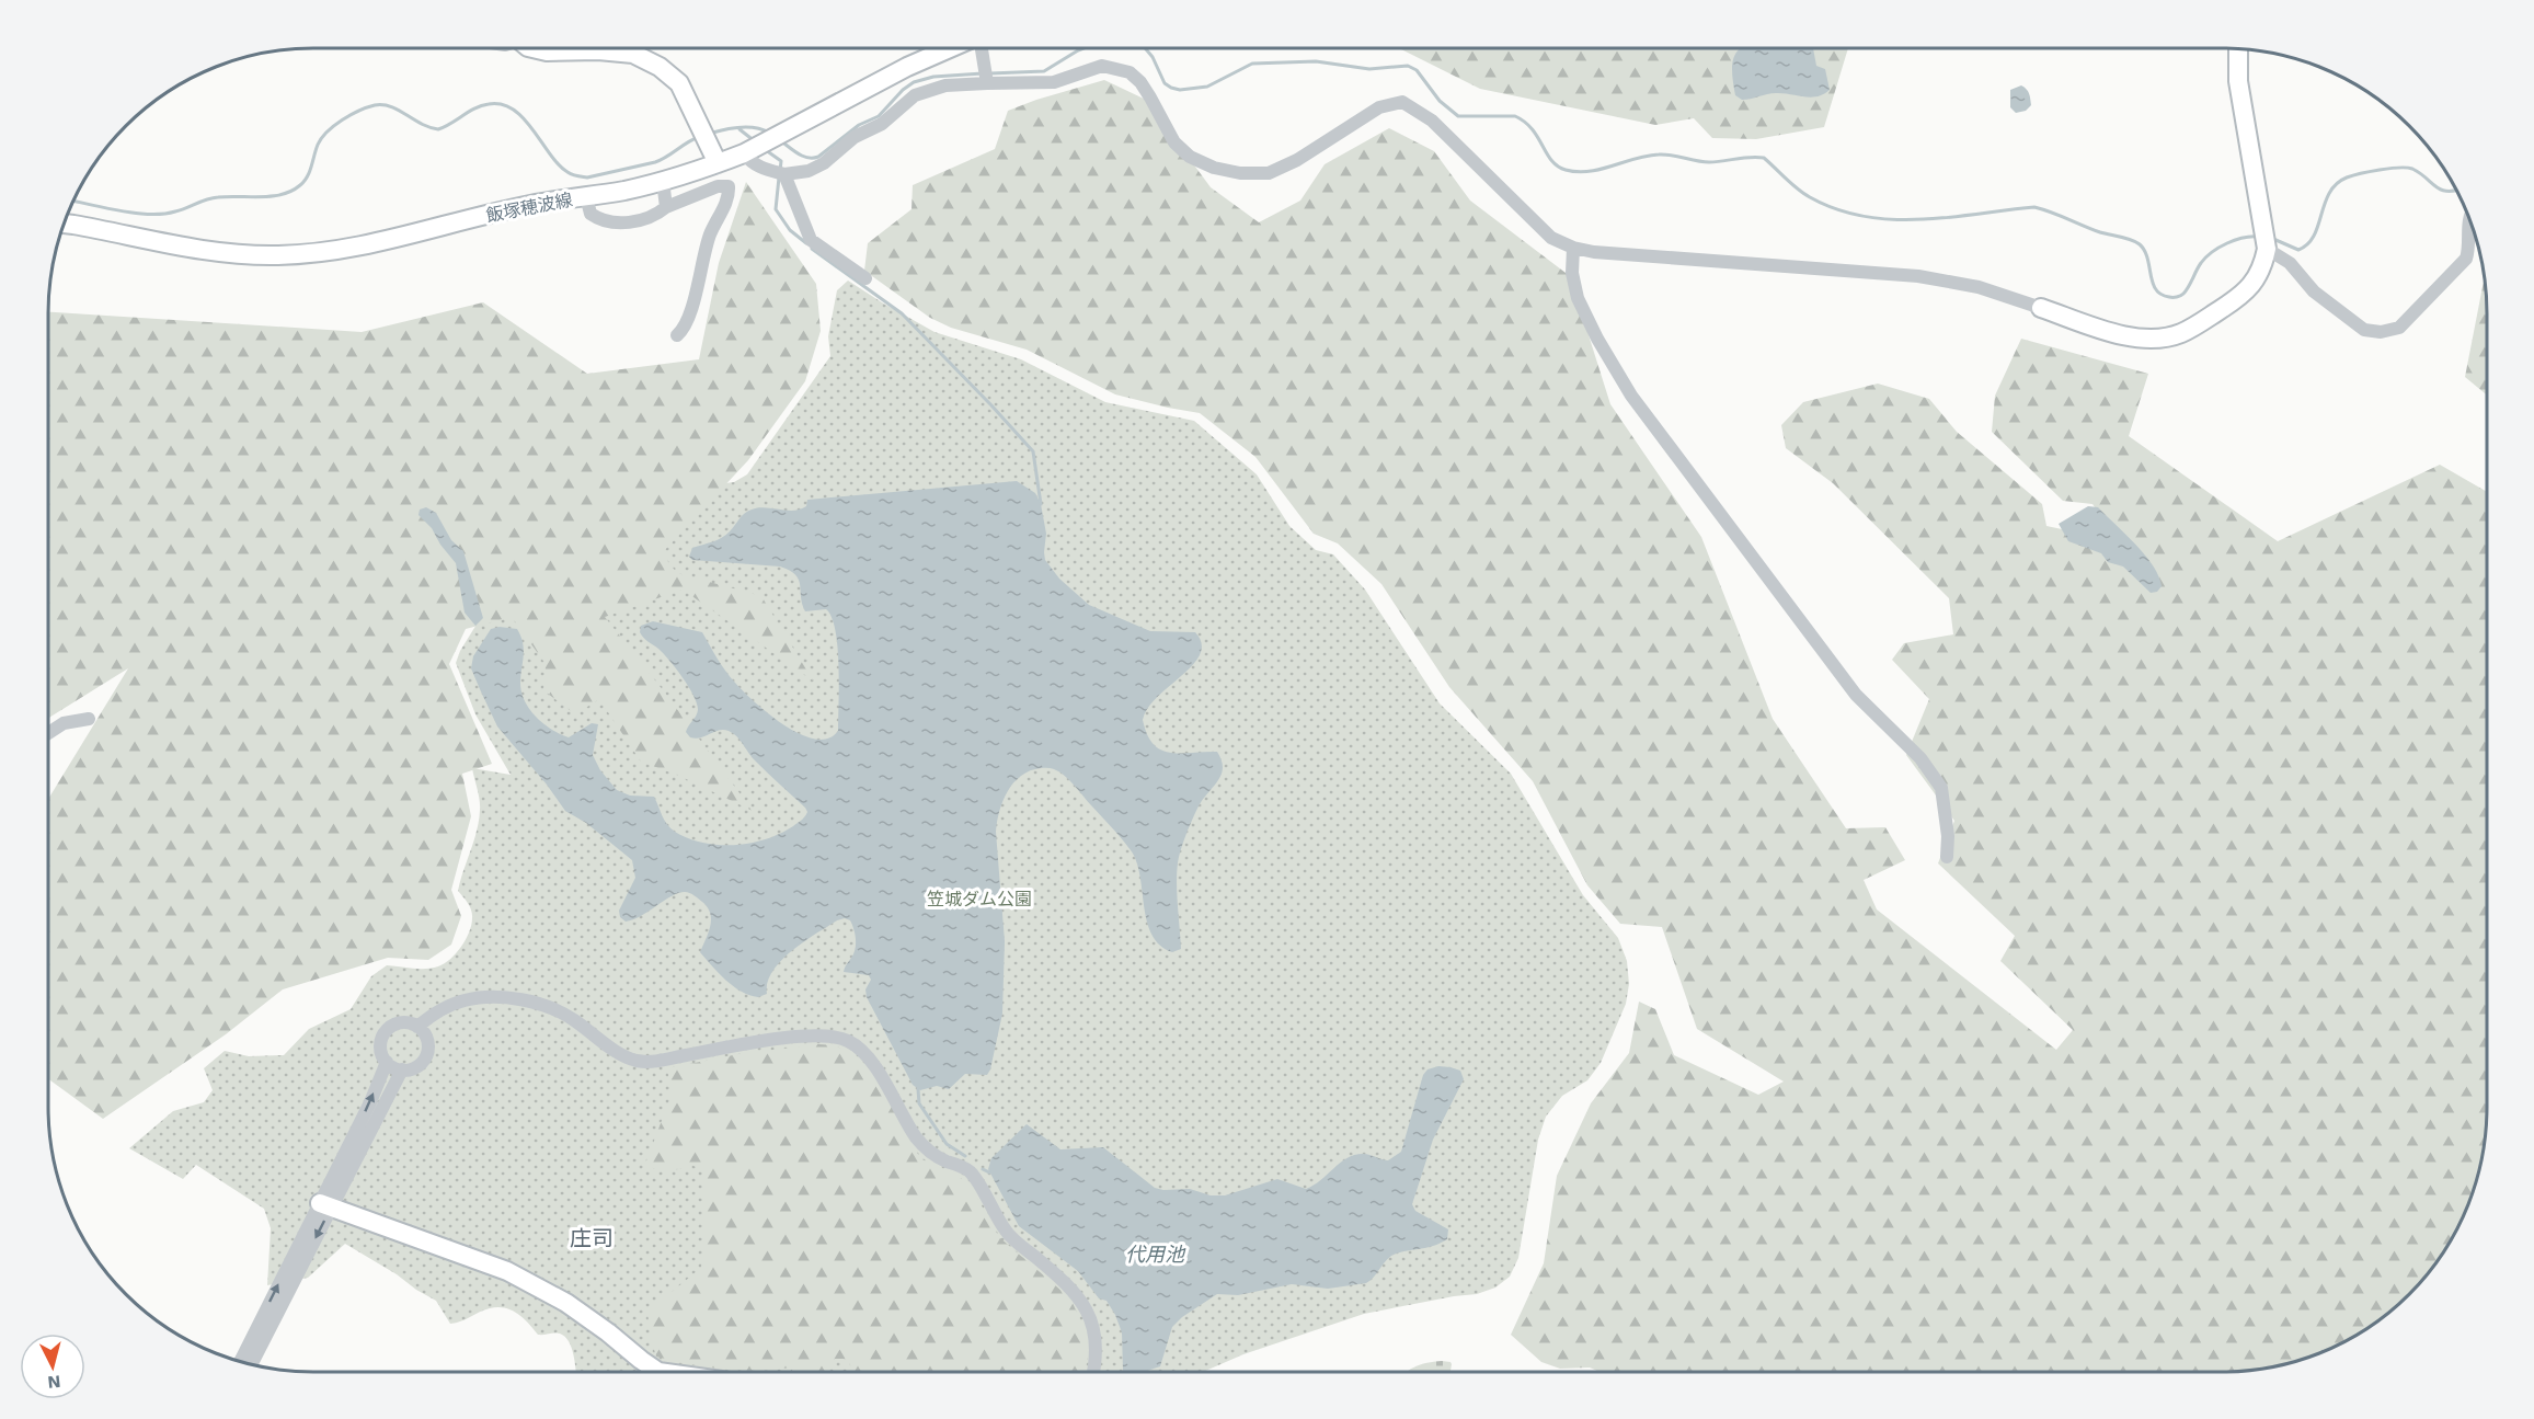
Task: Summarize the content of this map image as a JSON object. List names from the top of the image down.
{
  "streets": {
    "street": ["飯塚穂波線"]
  },
  "districts": ["庄司"],
  "water": ["代用池"],
  "parks": ["笠城ダム公園"],
  "north": "bottom"
}
